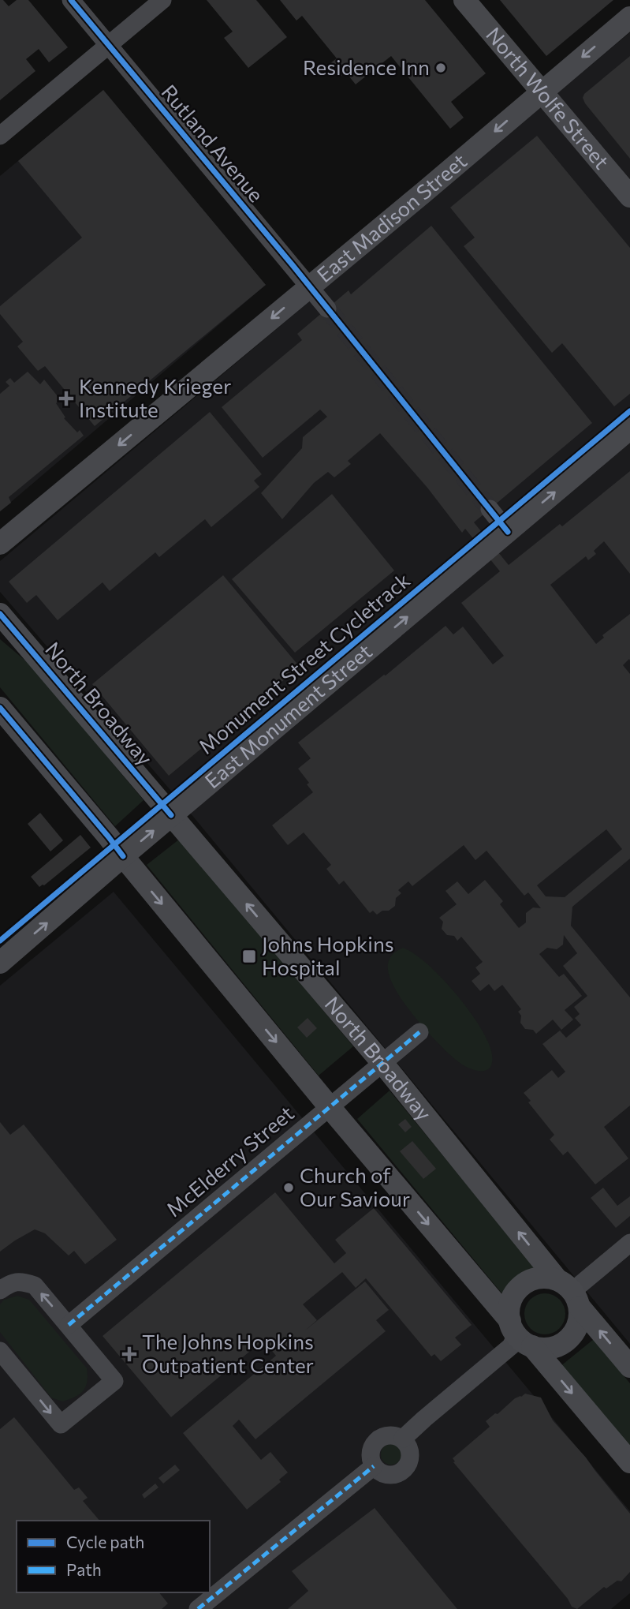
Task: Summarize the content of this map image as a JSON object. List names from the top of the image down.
{
  "streets": {
    "main road": [
      "North Wolfe Street",
      "East Madison Street",
      "North Broadway",
      "East Monument Street"
    ],
    "street": ["Rutland Avenue", "McElderry Street"],
    "cycle path": ["Monument Street Cycletrack"]
  },
  "crossings": [
    ["North Wolfe Street", "East Madison Street"],
    ["Rutland Avenue", "East Madison Street"],
    ["North Broadway", "East Monument Street"],
    ["North Broadway", "McElderry Street"]
  ],
  "one_way": ["East Madison Street", "East Monument Street"],
  "places": {
    "other": ["Residence Inn", "Church of Our Saviour"],
    "health": ["Kennedy Krieger Institute", "The Johns Hopkins Outpatient Center"],
    "transit": ["Johns Hopkins Hospital"]
  },
  "legend": ["Cycle path", "Path"]
}
